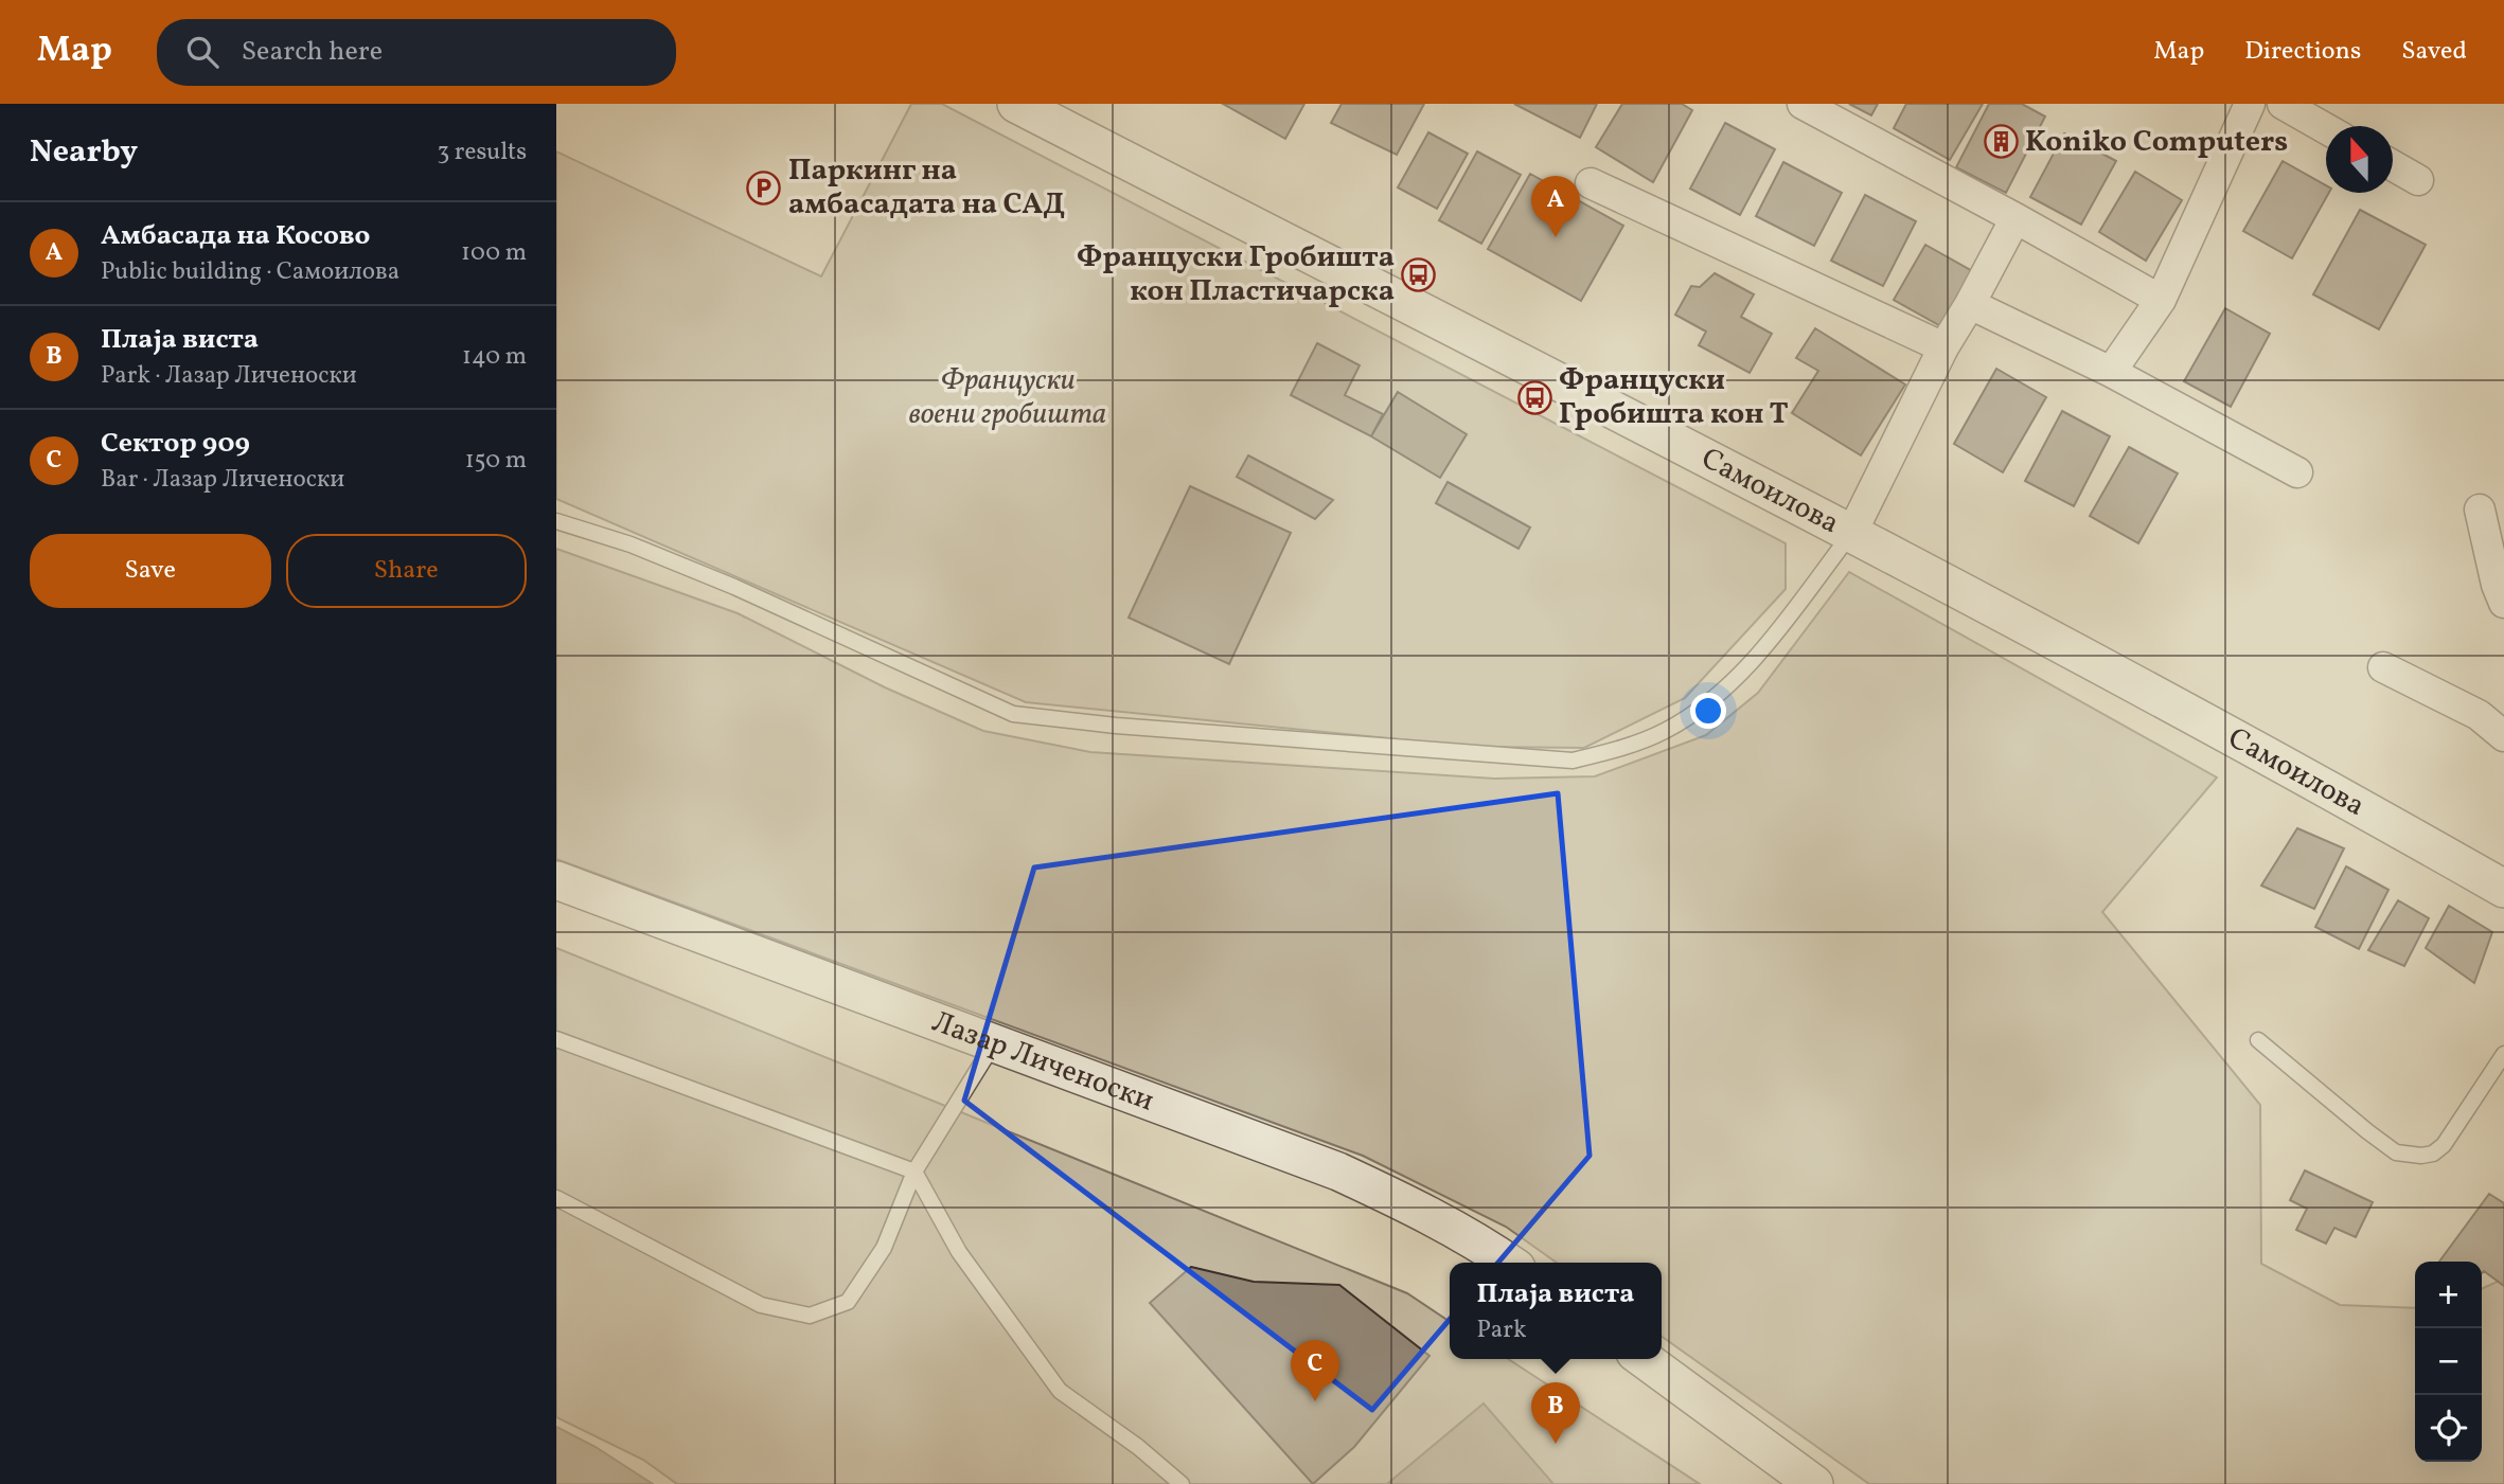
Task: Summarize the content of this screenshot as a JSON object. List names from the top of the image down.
{
  "streets": {
    "street": ["Самоилова", "Лазар Личеноски"]
  },
  "parks": ["Француски воени гробишта"],
  "places": {
    "building": ["Koniko Computers"],
    "parking": ["Паркинг на амбасадата на САД"],
    "bus stop": ["Француски Гробишта кон Пластичарска", "Француски Гробишта кон Т"]
  },
  "north": "top",
  "page": {
    "header": "Map",
    "search": "Search here",
    "nav": ["Map", "Directions", "Saved"],
    "heading": ["Nearby", "3 results"],
    "pins": ["A", "C", "B"],
    "list": [
      {
        "mark": "A",
        "name": "Амбасада на Косово",
        "note": "Public building · Самоилова",
        "value": "100 m"
      },
      {
        "mark": "B",
        "name": "Плаја виста",
        "note": "Park · Лазар Личеноски",
        "value": "140 m"
      },
      {
        "mark": "C",
        "name": "Сектор 909",
        "note": "Bar · Лазар Личеноски",
        "value": "150 m"
      }
    ],
    "buttons": ["Save", "Share"],
    "map_buttons": ["+", "−"],
    "popup": ["Плаја виста", "Park"]
  }
}
